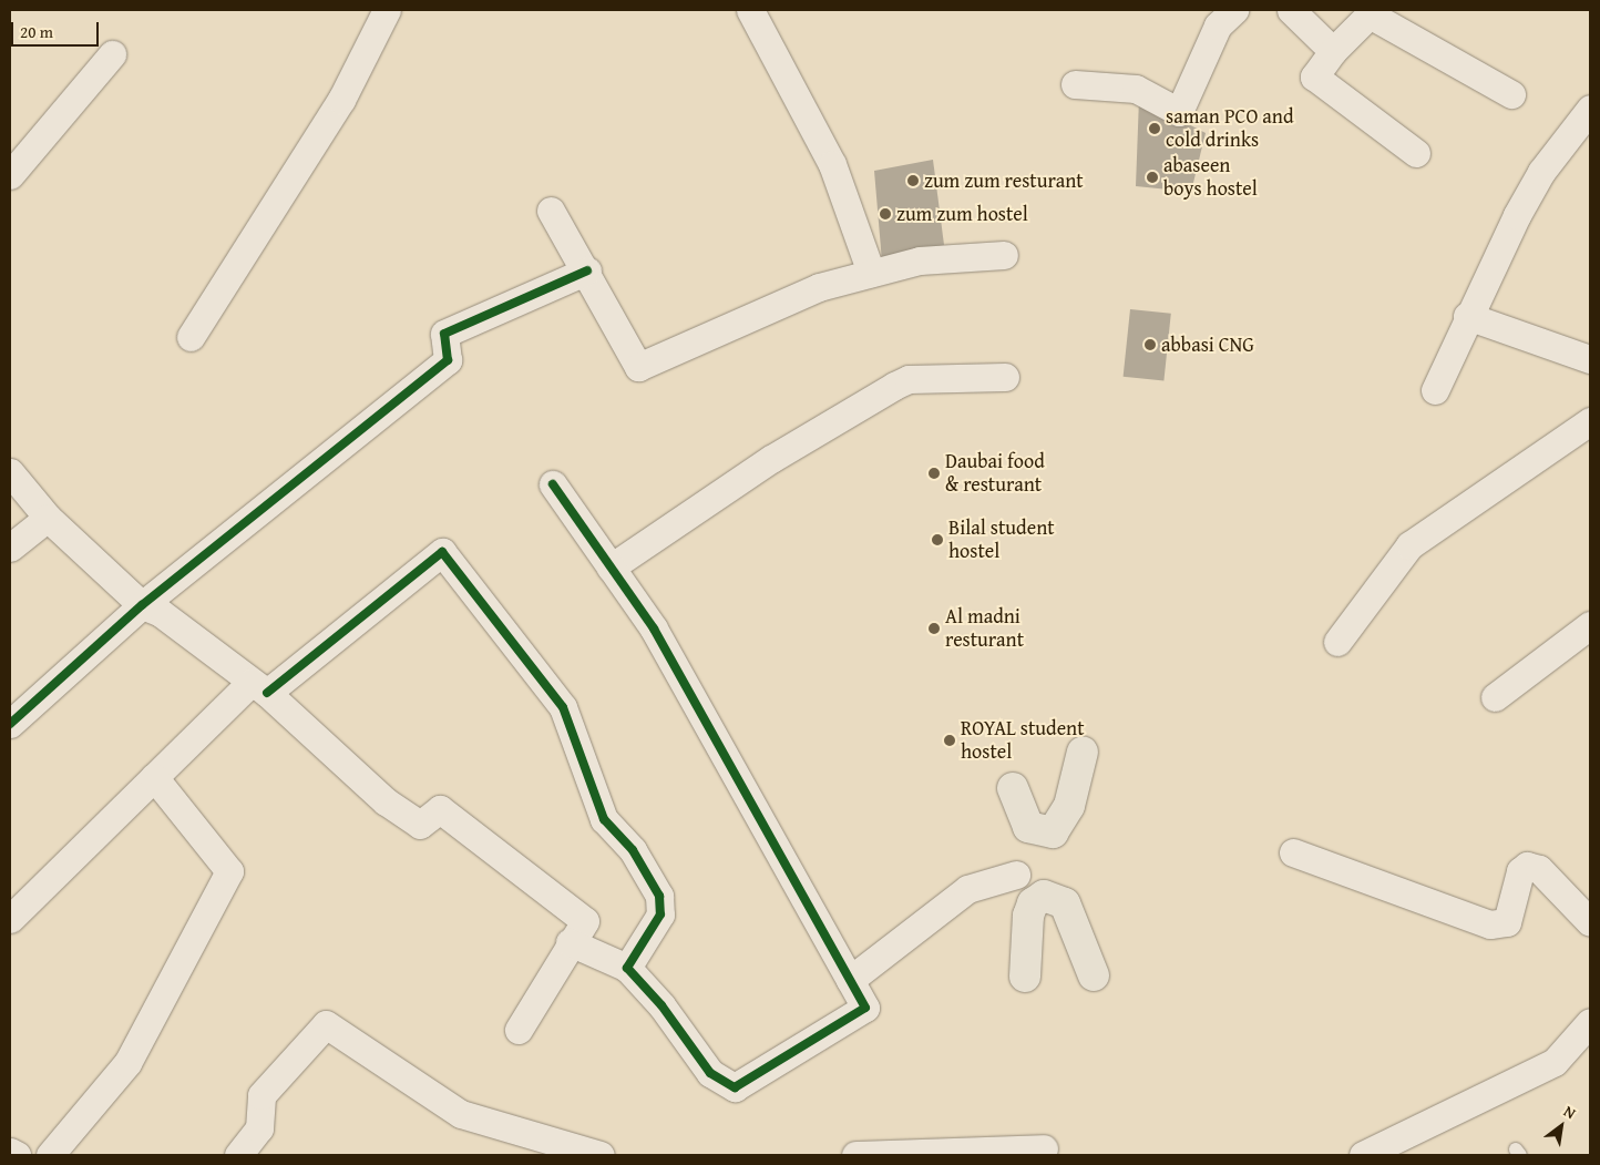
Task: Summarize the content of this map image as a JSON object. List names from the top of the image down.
{
  "places": [
    "saman PCO and cold drinks",
    "abaseen boys hostel",
    "zum zum resturant",
    "zum zum hostel",
    "abbasi CNG",
    "Daubai food & resturant",
    "Bilal student hostel",
    "Al madni resturant",
    "ROYAL student hostel"
  ],
  "scale_bar": "20 m",
  "north": "top right"
}
